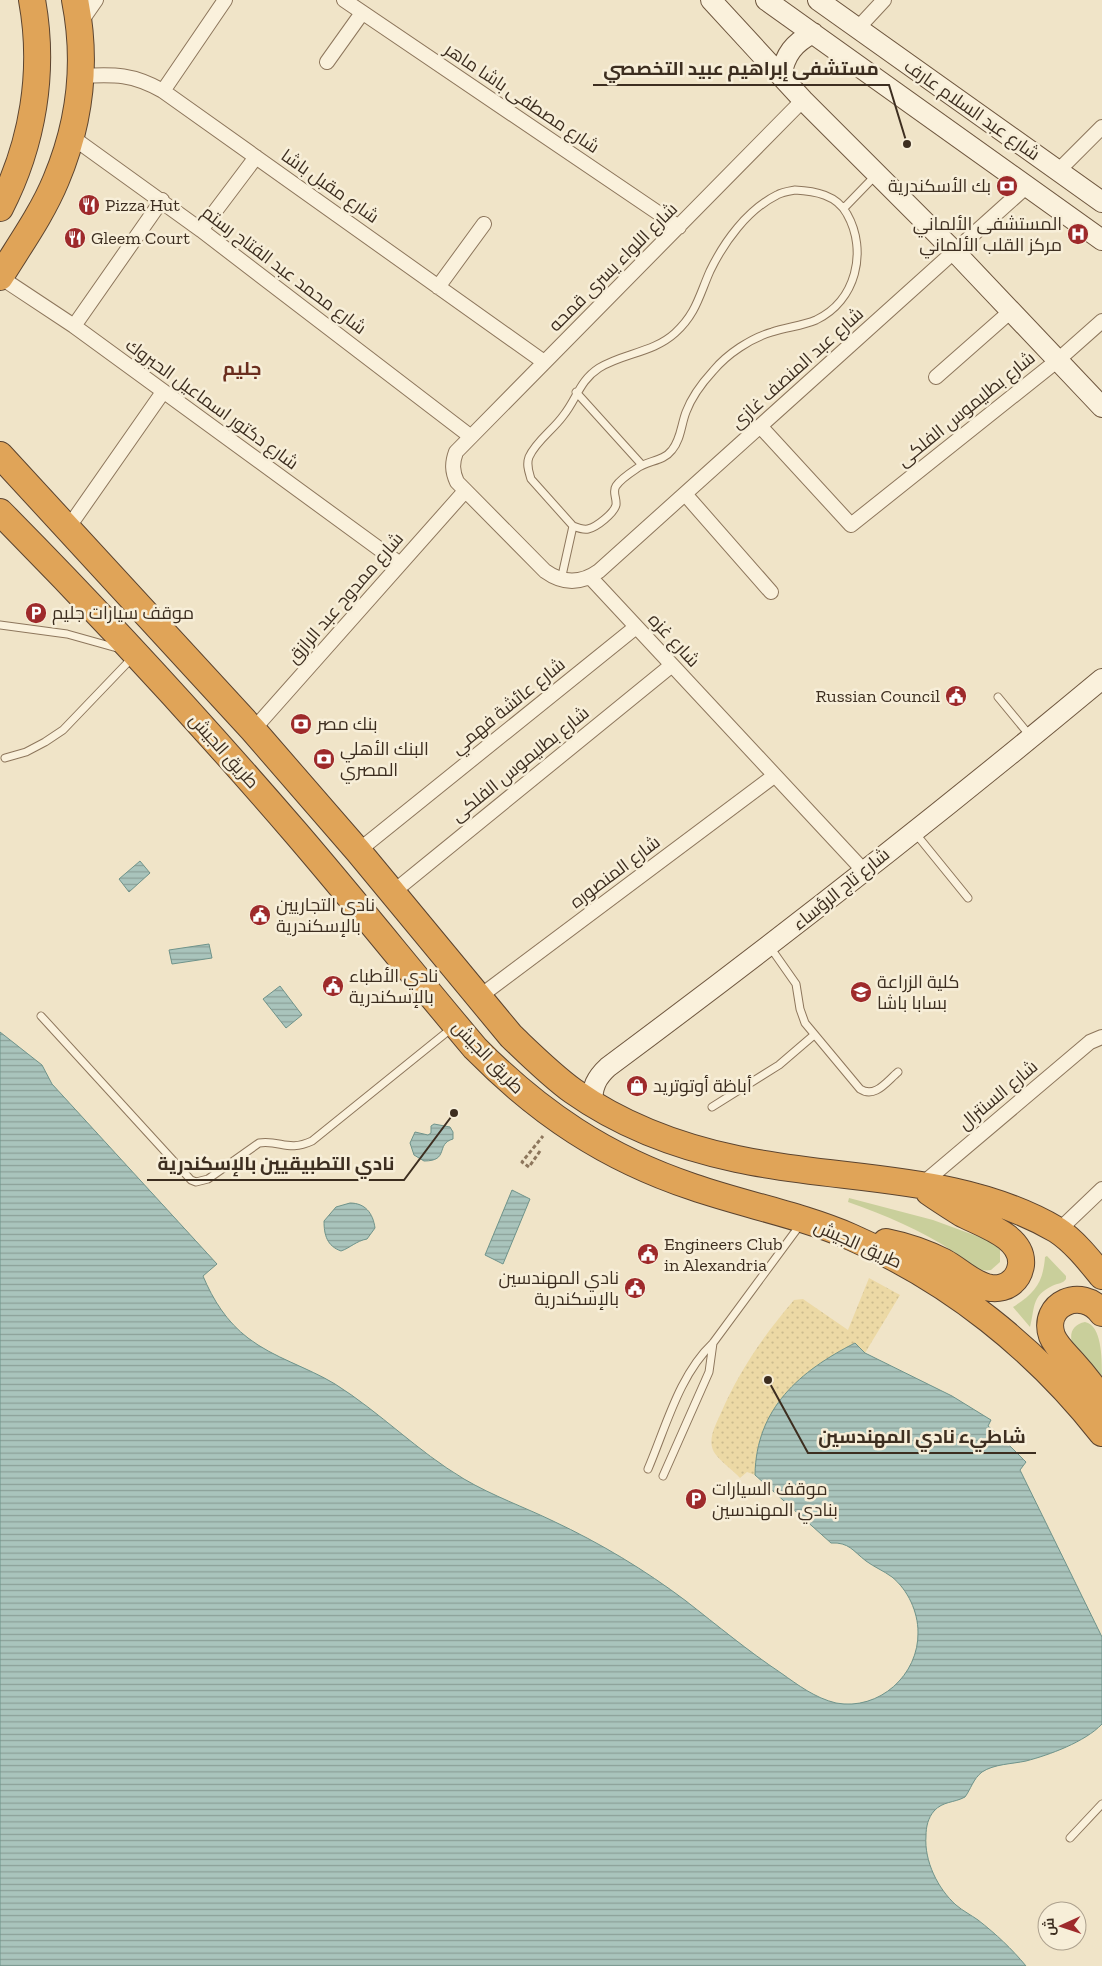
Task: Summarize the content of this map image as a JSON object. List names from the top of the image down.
{
  "streets": {
    "highway": ["طريق الجيش"],
    "street": [
      "شارع مصطفى باشا ماهر",
      "شارع عبد السلام عارف",
      "شارع مقبل باشا",
      "شارع اللواء يسرى قمحه",
      "شارع محمد عبد الفتاح رستم",
      "شارع عبد المنصف غازى",
      "شارع دكتور اسماعيل الحبروك",
      "شارع بطليموس الفلكى",
      "شارع ممدوح عبد الرازق",
      "شارع غزه",
      "شارع عائشة فهمي",
      "شارع المنصوره",
      "شارع تاج الرؤساء",
      "شارع السنترال"
    ]
  },
  "crossings": [
    ["شارع مصطفى باشا ماهر", "شارع اللواء يسرى قمحه"],
    ["شارع عبد السلام عارف", "شارع عبد المنصف غازى"],
    ["شارع مقبل باشا", "شارع اللواء يسرى قمحه"],
    ["شارع اللواء يسرى قمحه", "شارع محمد عبد الفتاح رستم"],
    ["شارع اللواء يسرى قمحه", "شارع ممدوح عبد الرازق"],
    ["شارع عبد المنصف غازى", "شارع بطليموس الفلكى"],
    ["شارع عبد المنصف غازى", "شارع غزه"],
    ["شارع دكتور اسماعيل الحبروك", "شارع ممدوح عبد الرازق"],
    ["شارع بطليموس الفلكى", "شارع غزه"],
    ["شارع بطليموس الفلكى", "طريق الجيش"],
    ["شارع ممدوح عبد الرازق", "طريق الجيش"],
    ["شارع غزه", "شارع عائشة فهمي"],
    ["شارع غزه", "شارع المنصوره"],
    ["شارع غزه", "شارع تاج الرؤساء"],
    ["شارع عائشة فهمي", "طريق الجيش"],
    ["طريق الجيش", "شارع المنصوره"],
    ["طريق الجيش", "شارع تاج الرؤساء"],
    ["طريق الجيش", "شارع السنترال"]
  ],
  "districts": ["جليم"],
  "places": {
    "other": ["مستشفى إبراهيم عبيد التخصصي", "نادي التطبيقيين بالإسكندرية", "شاطيء نادي المهندسين"],
    "bank": ["بك الأسكندرية", "بنك مصر", "البنك الأهلي المصري"],
    "restaurant": ["Pizza Hut", "Gleem Court"],
    "hospital": ["المستشفى الألماني مركز القلب الألماني"],
    "parking": ["موقف سيارات جليم", "موقف السيارات بنادي المهندسين"],
    "public building": [
      "Russian Council",
      "نادي التجاريين بالإسكندرية",
      "نادي الأطباء بالإسكندرية",
      "Engineers Club in Alexandria",
      "نادي المهندسين بالإسكندرية"
    ],
    "school or university": ["كلية الزراعة بسابا باشا"],
    "shop": ["أباظة أوتوتريد"]
  },
  "north": "left"
}
